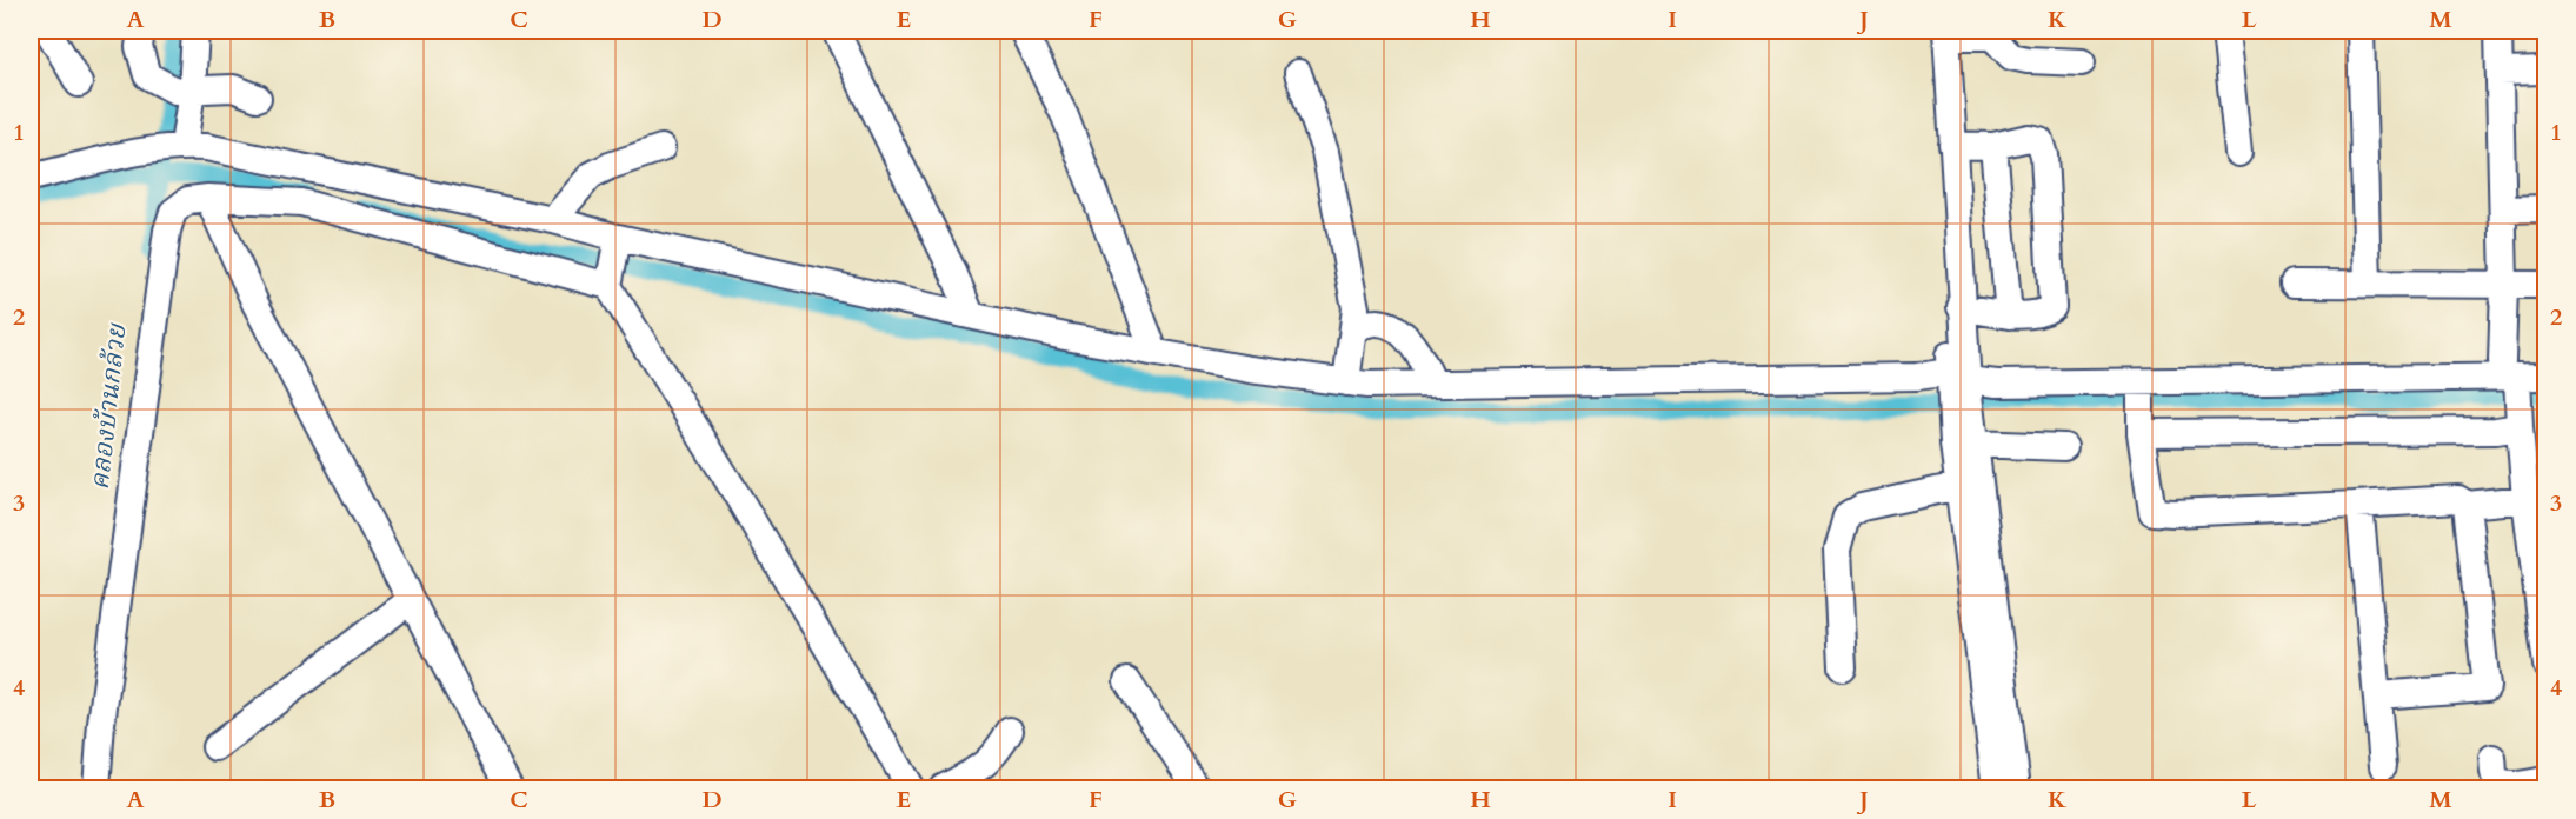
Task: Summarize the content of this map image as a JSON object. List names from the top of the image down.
{
  "water": ["คลองบ้านกล้วย"],
  "grid": {
    "columns": [
      "A",
      "B",
      "C",
      "D",
      "E",
      "F",
      "G",
      "H",
      "I",
      "J",
      "K",
      "L",
      "M"
    ],
    "rows": [
      "1",
      "2",
      "3",
      "4"
    ]
  }
}
